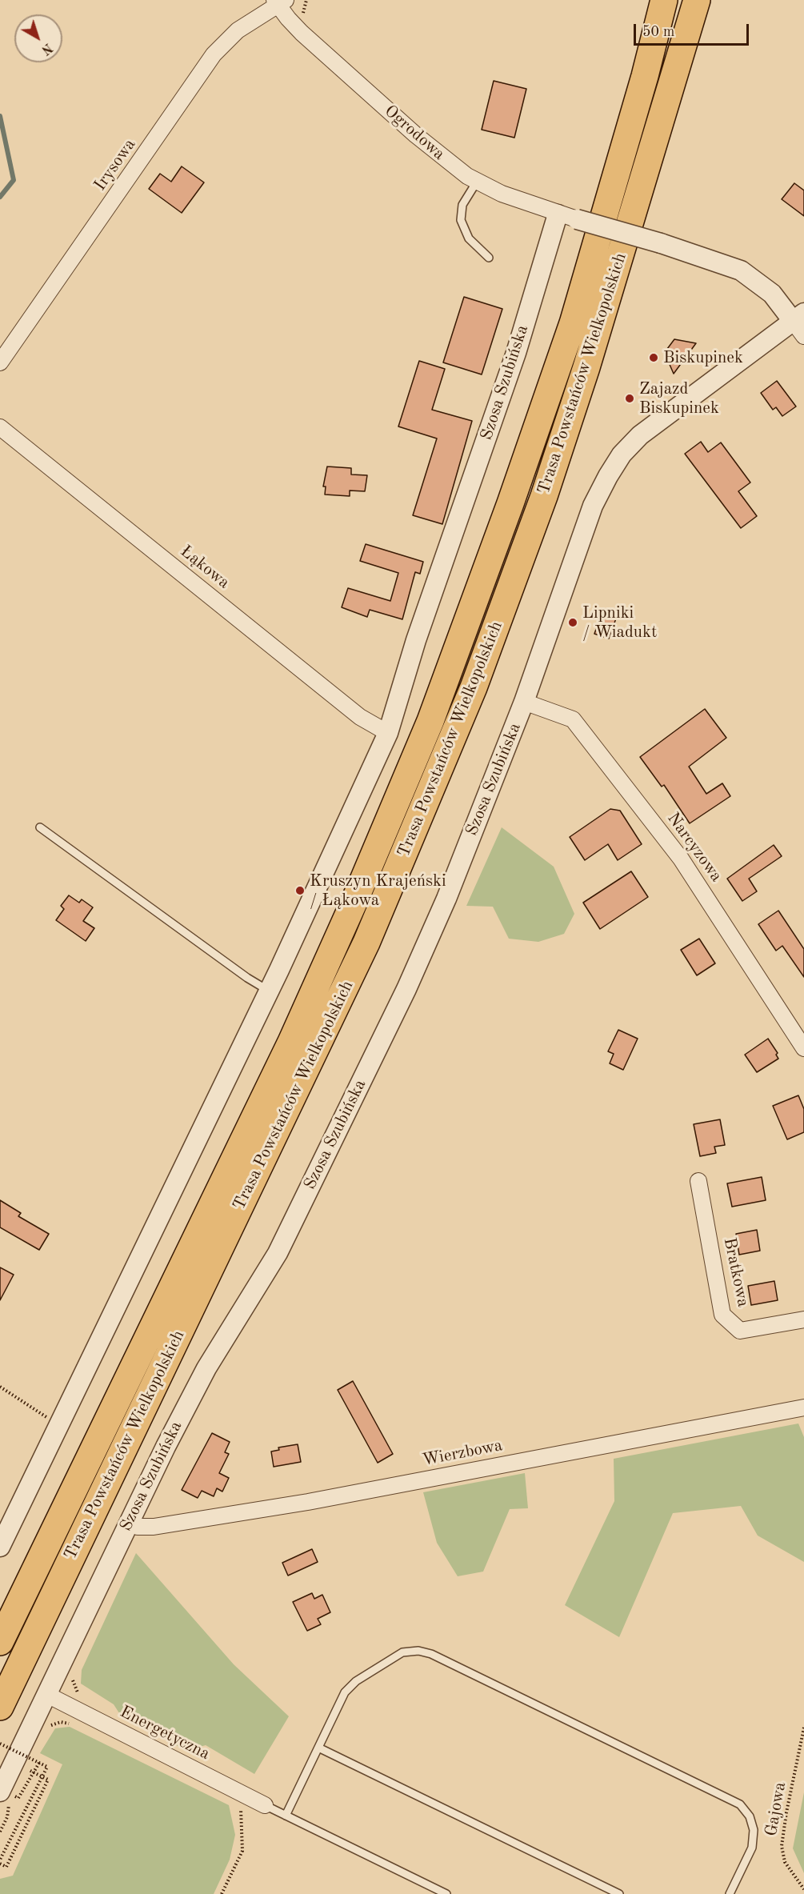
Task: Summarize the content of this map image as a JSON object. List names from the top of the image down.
{
  "streets": {
    "highway": ["Trasa Powstańców Wielkopolskich"],
    "street": [
      "Ogrodowa",
      "Irysowa",
      "Szosa Szubińska",
      "Łąkowa",
      "Narcyzowa",
      "Bratkowa",
      "Wierzbowa",
      "Energetyczna"
    ],
    "path": ["Gajowa"]
  },
  "crossings": [
    ["Ogrodowa", "Irysowa"],
    ["Ogrodowa", "Szosa Szubińska"],
    ["Szosa Szubińska", "Łąkowa"],
    ["Szosa Szubińska", "Narcyzowa"],
    ["Szosa Szubińska", "Wierzbowa"],
    ["Szosa Szubińska", "Energetyczna"]
  ],
  "places": [
    "Biskupinek",
    "Zajazd Biskupinek",
    "Lipniki / Wiadukt",
    "Kruszyn Krajeński / Łąkowa"
  ],
  "scale_bar": "50 m",
  "north": "bottom right"
}
